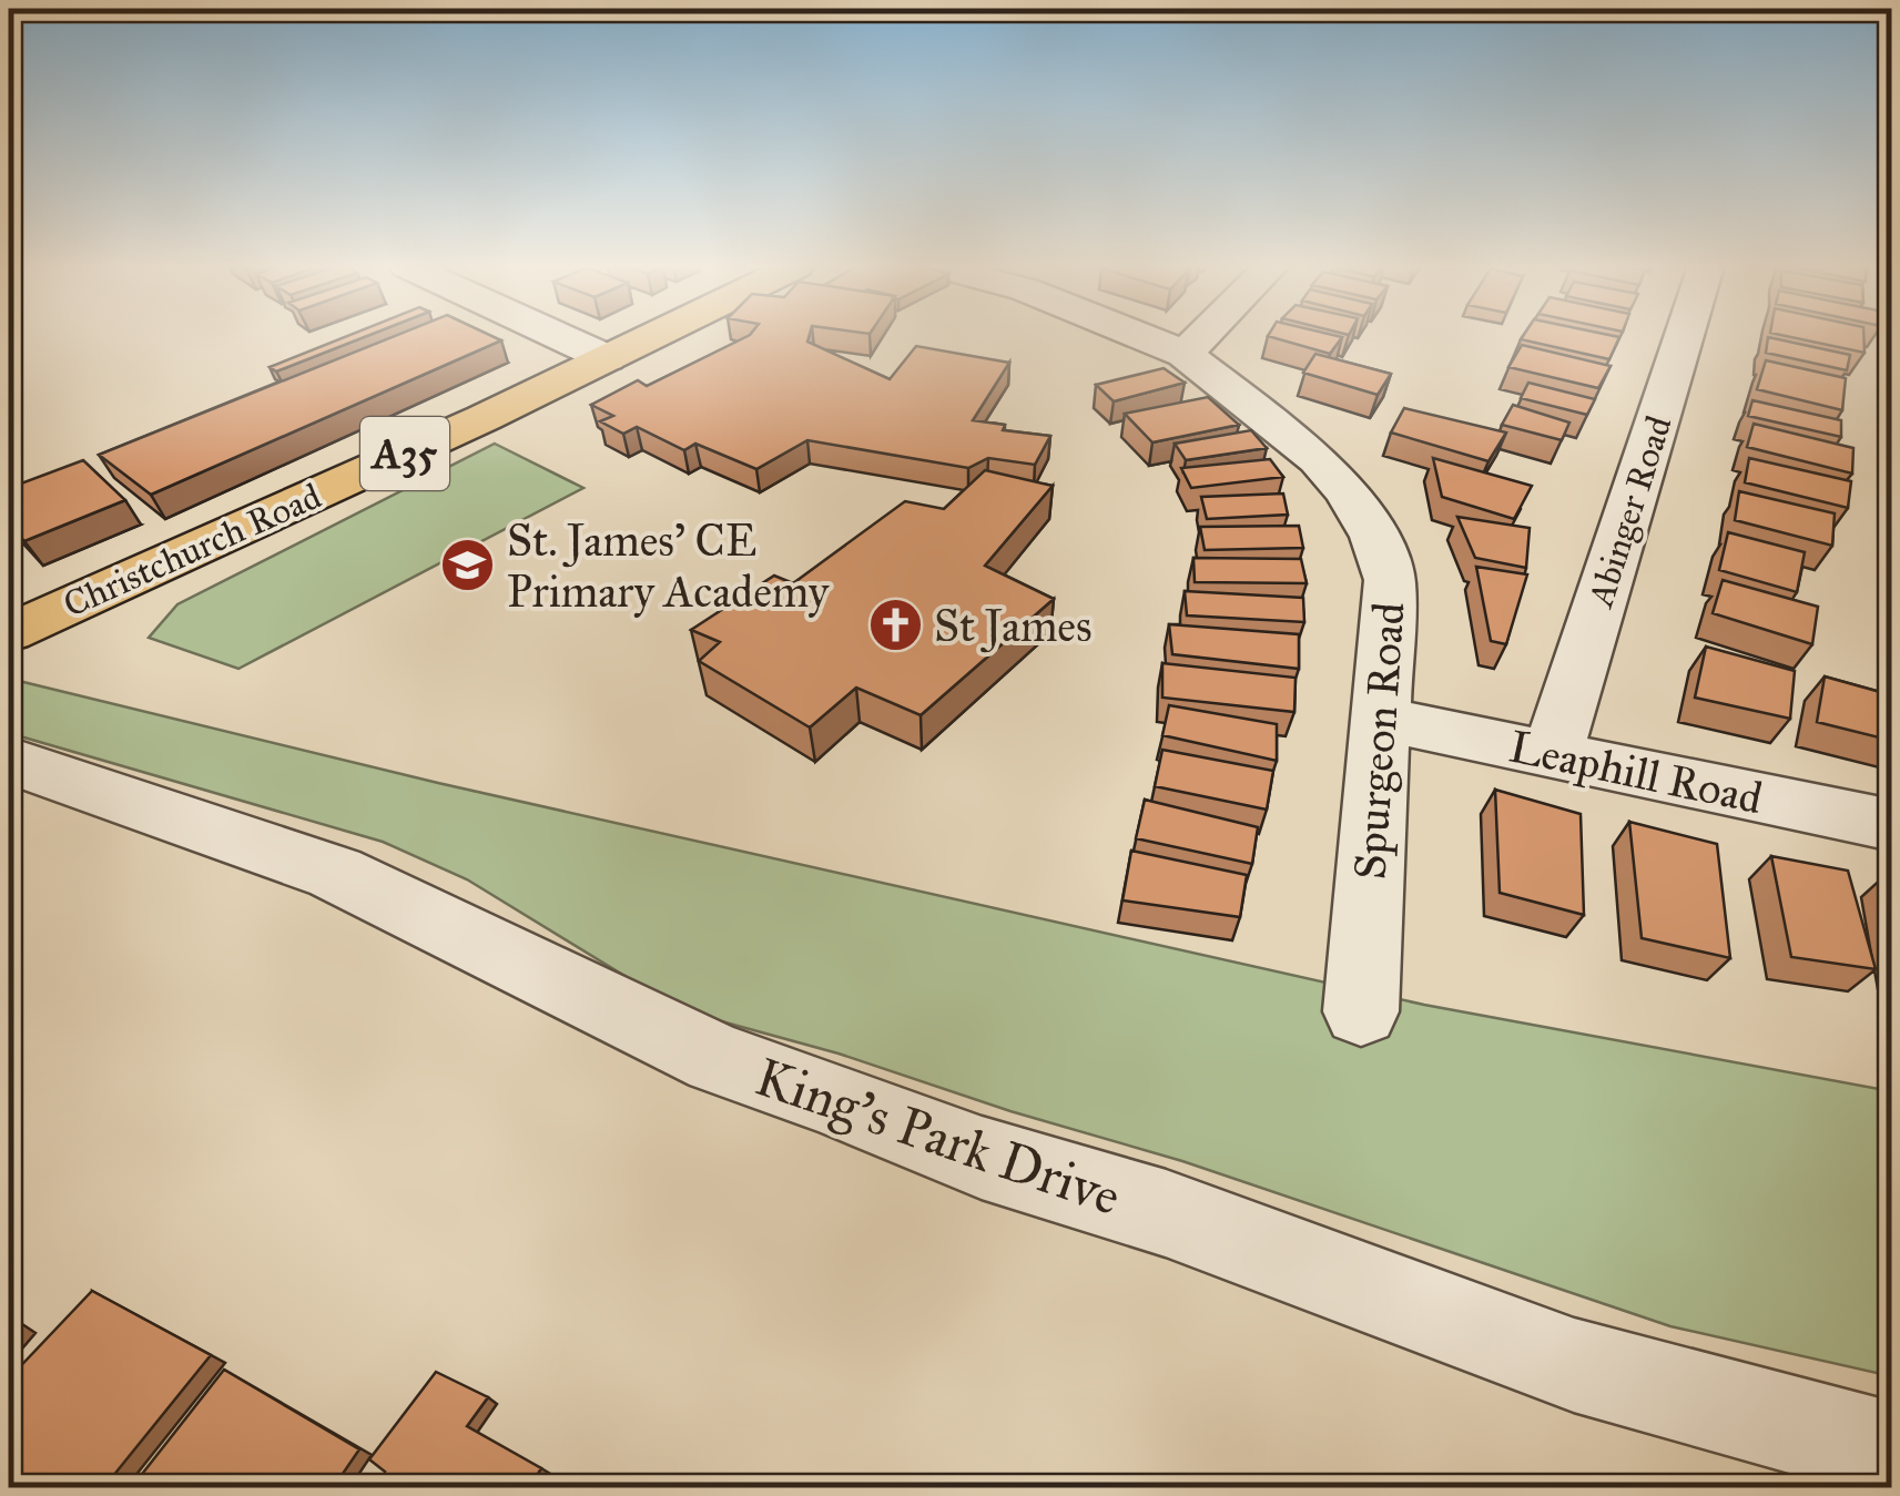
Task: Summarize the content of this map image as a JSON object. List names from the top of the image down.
{
  "streets": {
    "main road": ["A35", "Christchurch Road"],
    "street": [
      "Abinger Road",
      "Spurgeon Road",
      "Leaphill Road",
      "King's Park Drive"
    ]
  },
  "crossings": [
    ["Abinger Road", "Leaphill Road"],
    ["Spurgeon Road", "Leaphill Road"]
  ],
  "places": {
    "school or university": ["St. James' CE Primary Academy"],
    "church": ["St James"]
  }
}
